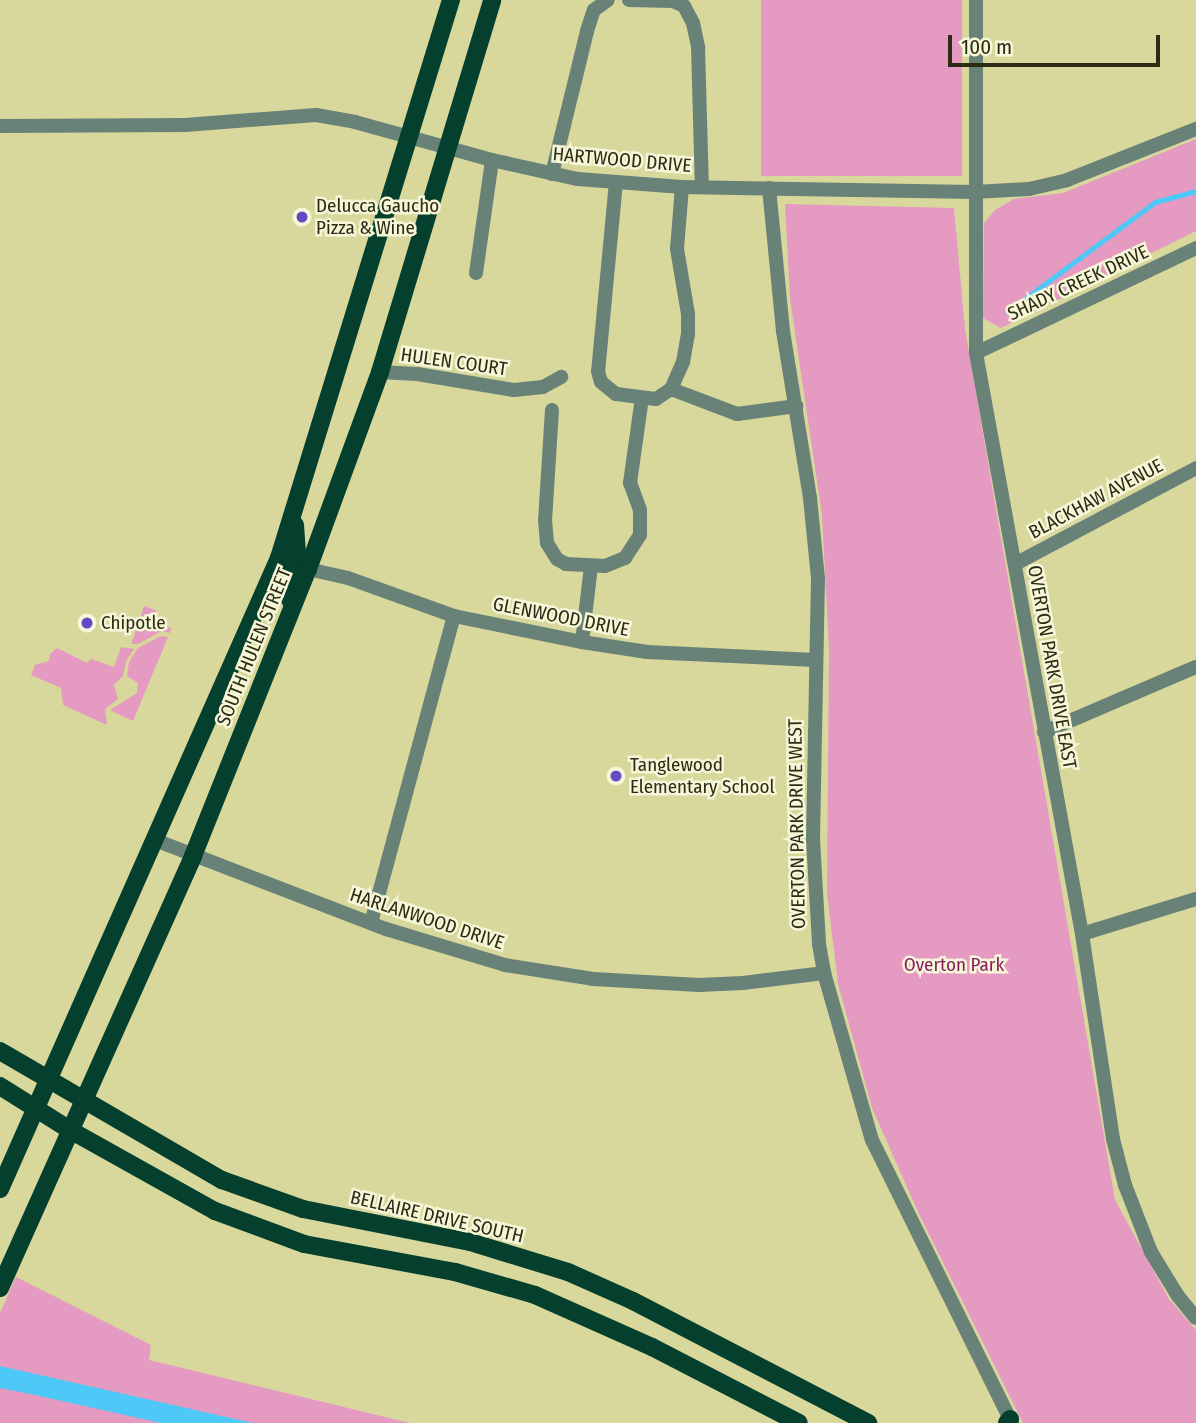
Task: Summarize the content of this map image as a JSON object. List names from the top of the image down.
{
  "streets": {
    "main road": ["SOUTH HULEN STREET", "BELLAIRE DRIVE SOUTH"],
    "street": [
      "HARTWOOD DRIVE",
      "SHADY CREEK DRIVE",
      "HULEN COURT",
      "BLACKHAW AVENUE",
      "GLENWOOD DRIVE",
      "OVERTON PARK DRIVE EAST",
      "OVERTON PARK DRIVE WEST",
      "HARLANWOOD DRIVE"
    ]
  },
  "crossings": [
    ["HARTWOOD DRIVE", "SOUTH HULEN STREET"],
    ["HARTWOOD DRIVE", "OVERTON PARK DRIVE EAST"],
    ["HARTWOOD DRIVE", "OVERTON PARK DRIVE WEST"],
    ["SHADY CREEK DRIVE", "OVERTON PARK DRIVE EAST"],
    ["HULEN COURT", "SOUTH HULEN STREET"],
    ["BLACKHAW AVENUE", "OVERTON PARK DRIVE EAST"],
    ["GLENWOOD DRIVE", "SOUTH HULEN STREET"],
    ["GLENWOOD DRIVE", "OVERTON PARK DRIVE WEST"],
    ["SOUTH HULEN STREET", "HARLANWOOD DRIVE"],
    ["SOUTH HULEN STREET", "BELLAIRE DRIVE SOUTH"],
    ["OVERTON PARK DRIVE WEST", "HARLANWOOD DRIVE"]
  ],
  "parks": ["Overton Park"],
  "places": ["Delucca Gaucho Pizza & Wine", "Chipotle", "Tanglewood Elementary School"],
  "scale_bar": "100 m"
}
